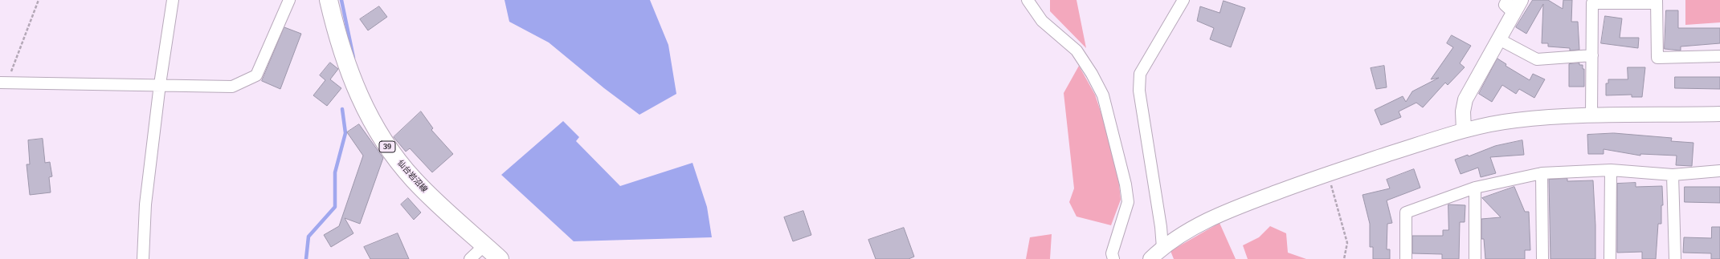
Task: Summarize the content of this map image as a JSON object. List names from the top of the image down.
{
  "streets": {
    "main road": ["39", "仙台岩沼線"]
  }
}
